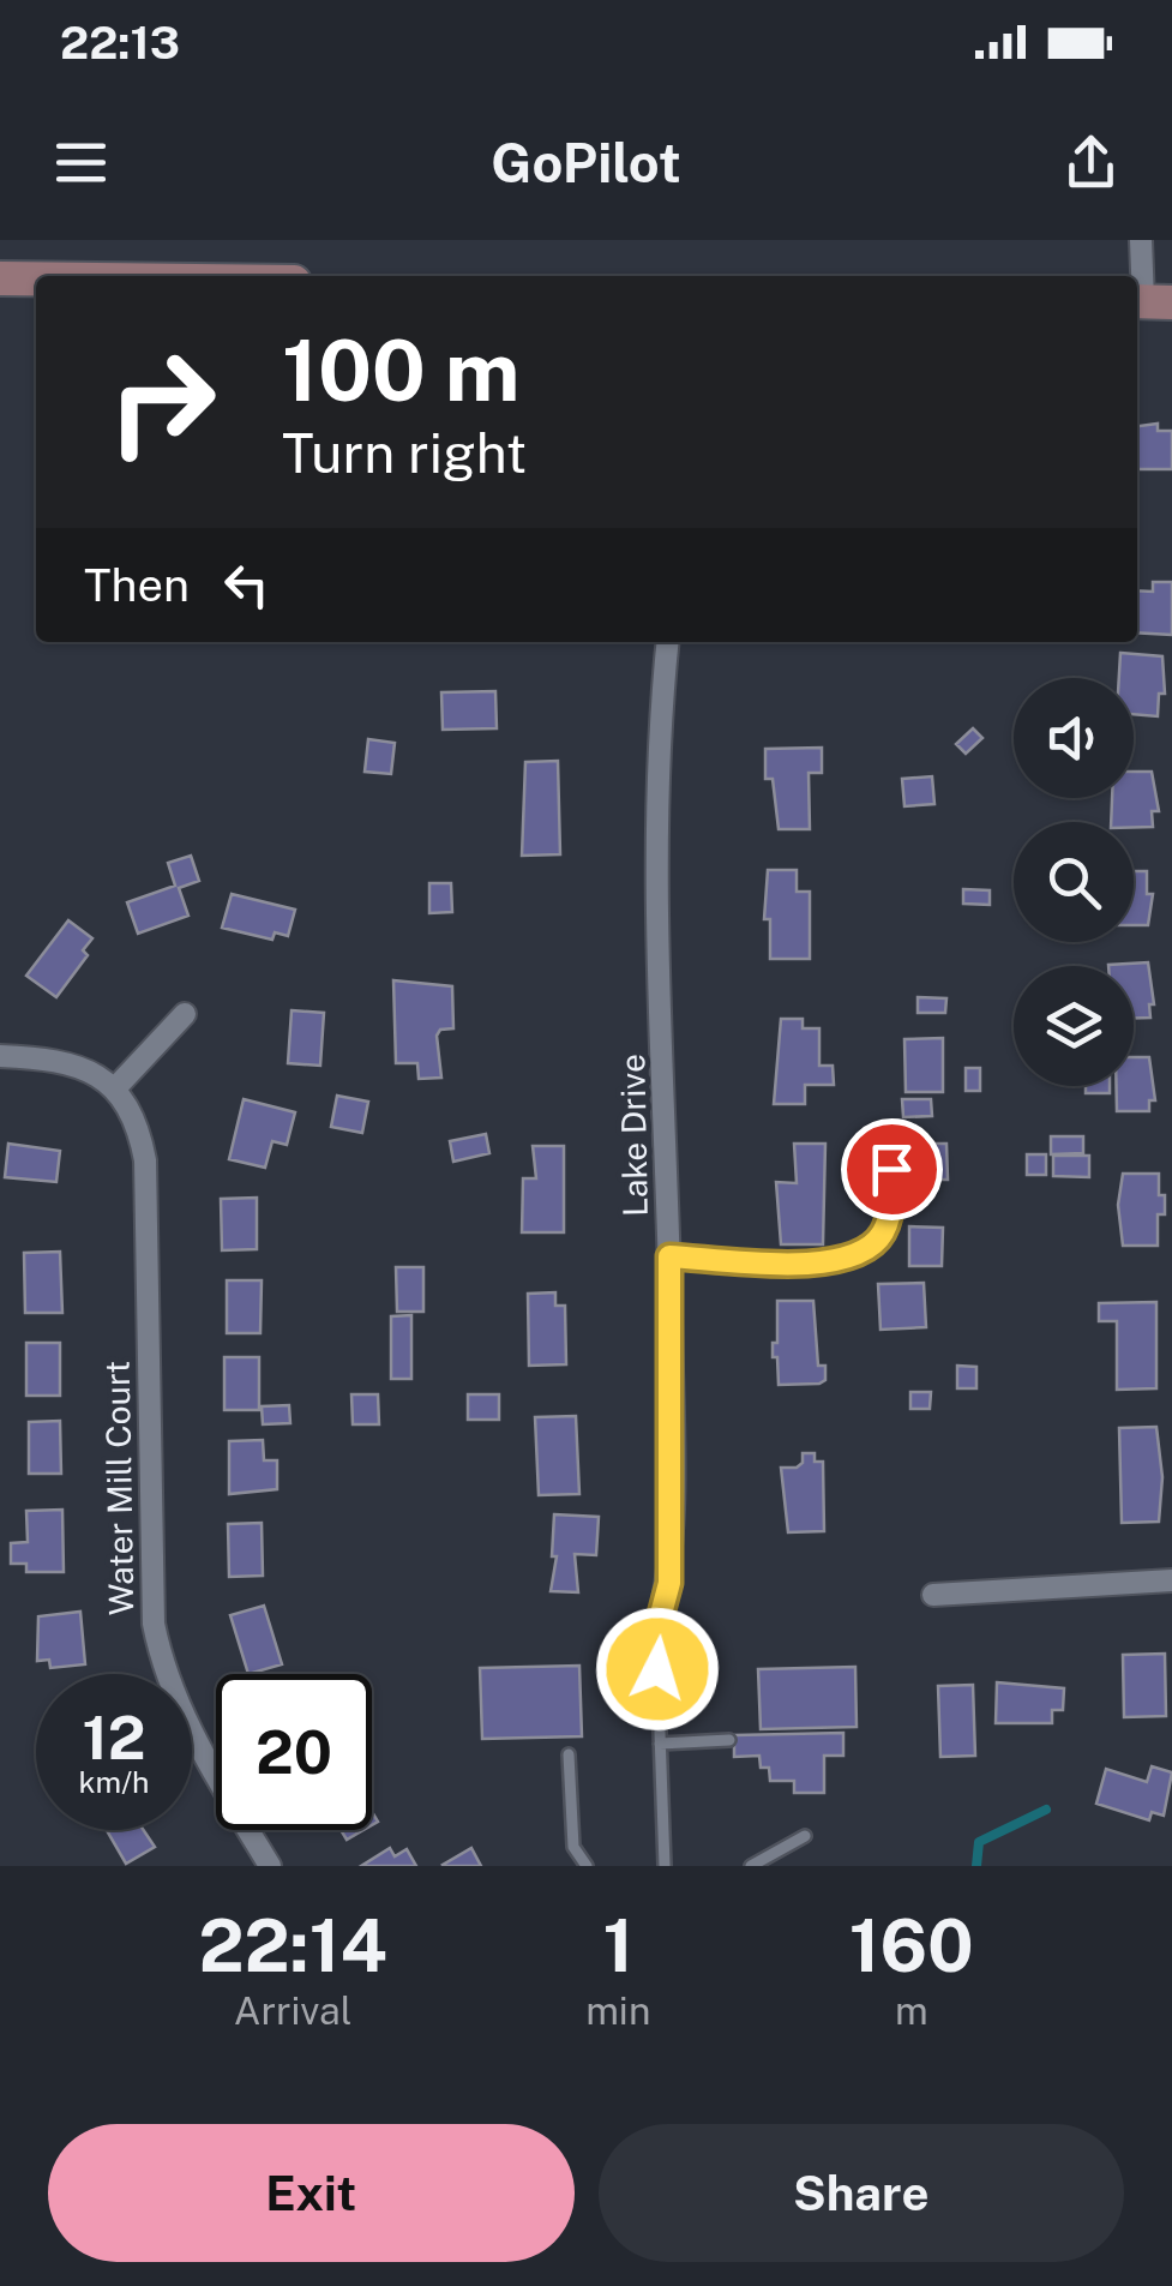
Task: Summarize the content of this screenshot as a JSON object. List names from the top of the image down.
{
  "streets": {
    "street": ["Lake Drive", "Water Mill Court"]
  },
  "page": {
    "status": "22:13",
    "header": "GoPilot",
    "turn": ["100 m", "Turn right"],
    "then": "Then",
    "speed": "12 km/h",
    "limit": "20",
    "eta": [
      "22:14",
      "Arrival",
      "1",
      "min",
      "160",
      "m"
    ],
    "buttons": ["Exit", "Share"]
  }
}
